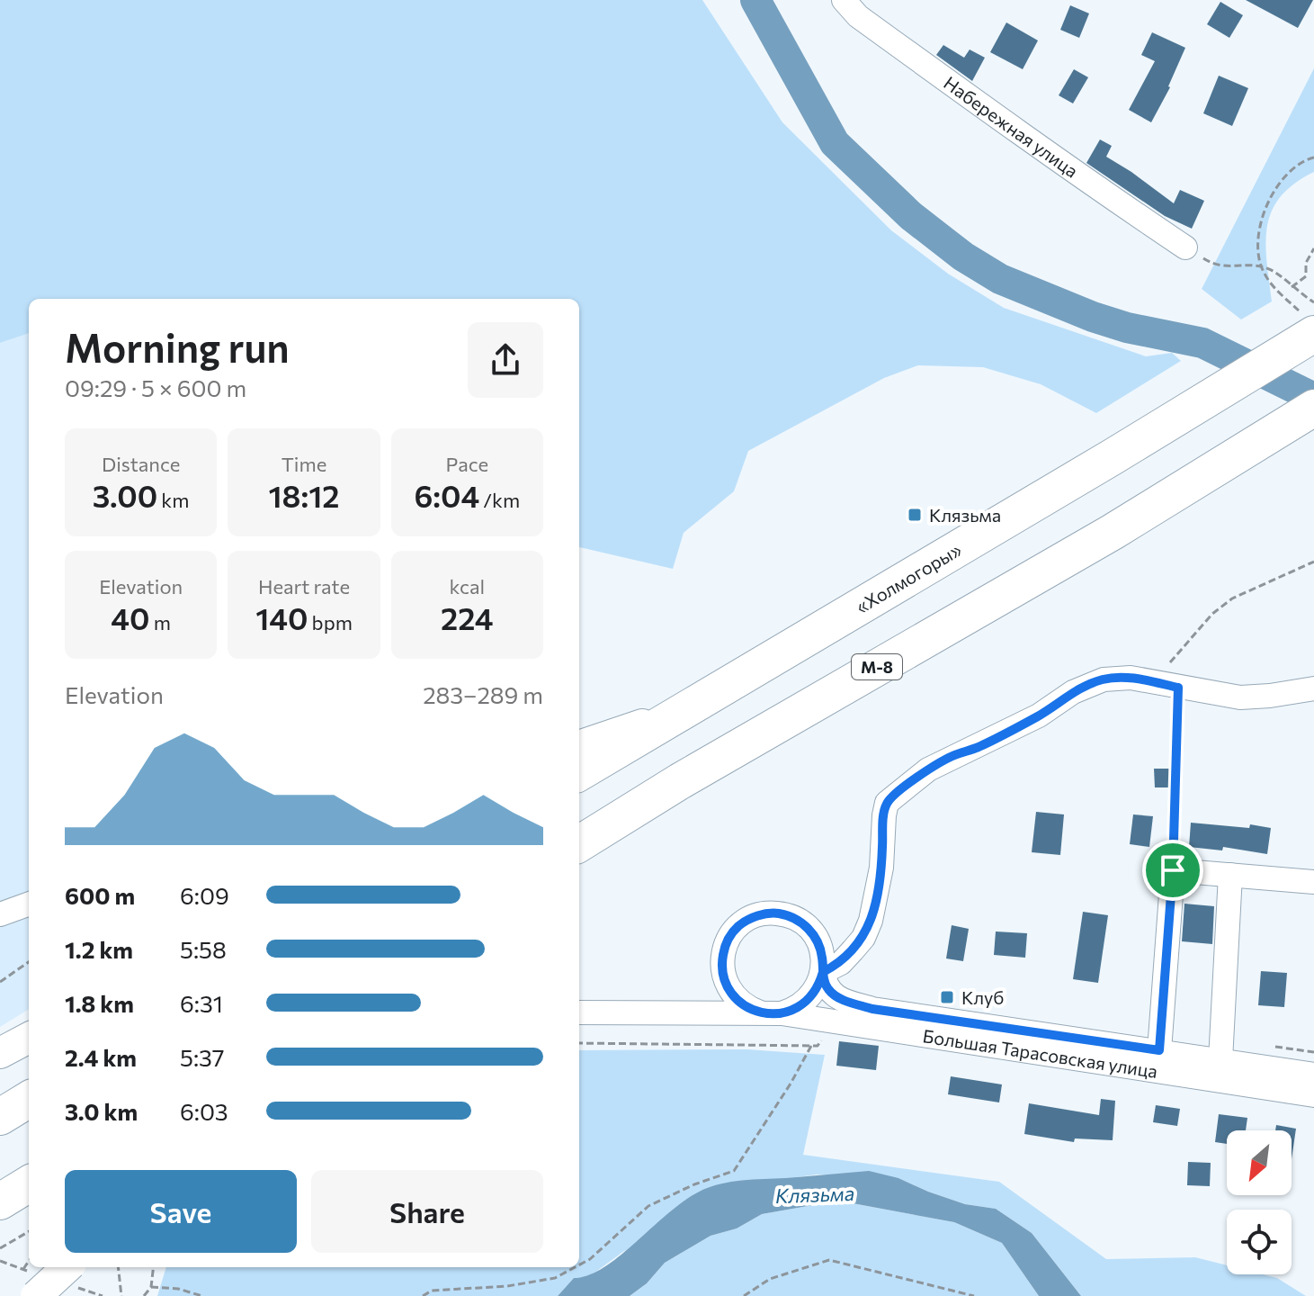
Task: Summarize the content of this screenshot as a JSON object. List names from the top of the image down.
{
  "streets": {
    "highway": ["«Холмогоры»", "М-8"],
    "street": ["Набережная улица", "Большая Тарасовская улица"]
  },
  "water": ["Клязьма"],
  "places": {
    "transit": ["Клязьма", "Клуб"]
  },
  "north": "bottom left",
  "page": {
    "heading": ["Morning run", "09:29 · 5 × 600 m"],
    "stats": [
      ["Distance", "3.00 km"],
      ["Time", "18:12"],
      ["Pace", "6:04 /km"],
      ["Elevation", "40 m"],
      ["Heart rate", "140 bpm"],
      ["kcal", "224"]
    ],
    "chart": ["Elevation", "283–289 m"],
    "list": [
      {
        "name": "600 m",
        "note": "6:09"
      },
      {
        "name": "1.2 km",
        "note": "5:58"
      },
      {
        "name": "1.8 km",
        "note": "6:31"
      },
      {
        "name": "2.4 km",
        "note": "5:37"
      },
      {
        "name": "3.0 km",
        "note": "6:03"
      }
    ],
    "buttons": ["Save", "Share"]
  }
}
